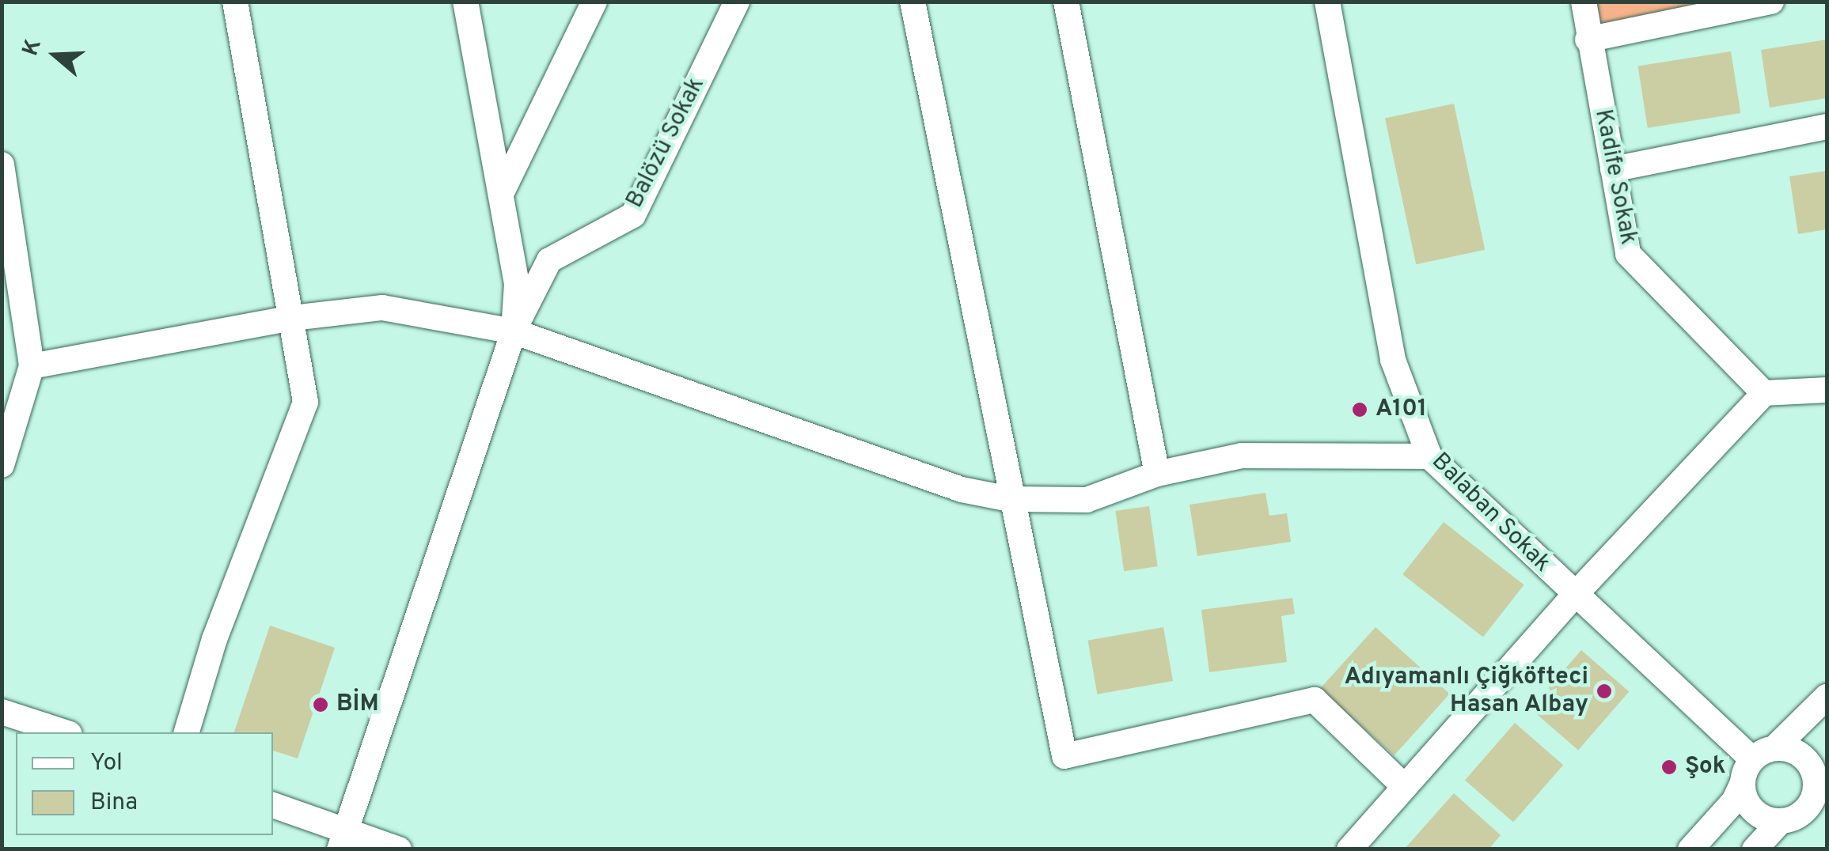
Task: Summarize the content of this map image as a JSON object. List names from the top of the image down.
{
  "streets": {
    "street": ["Balözü Sokak", "Kadife Sokak", "Balaban Sokak"]
  },
  "places": [
    "A101",
    "Adıyamanlı Çiğköfteci Hasan Albay",
    "BİM",
    "Şok"
  ],
  "legend": ["Yol", "Bina"],
  "north": "left"
}
